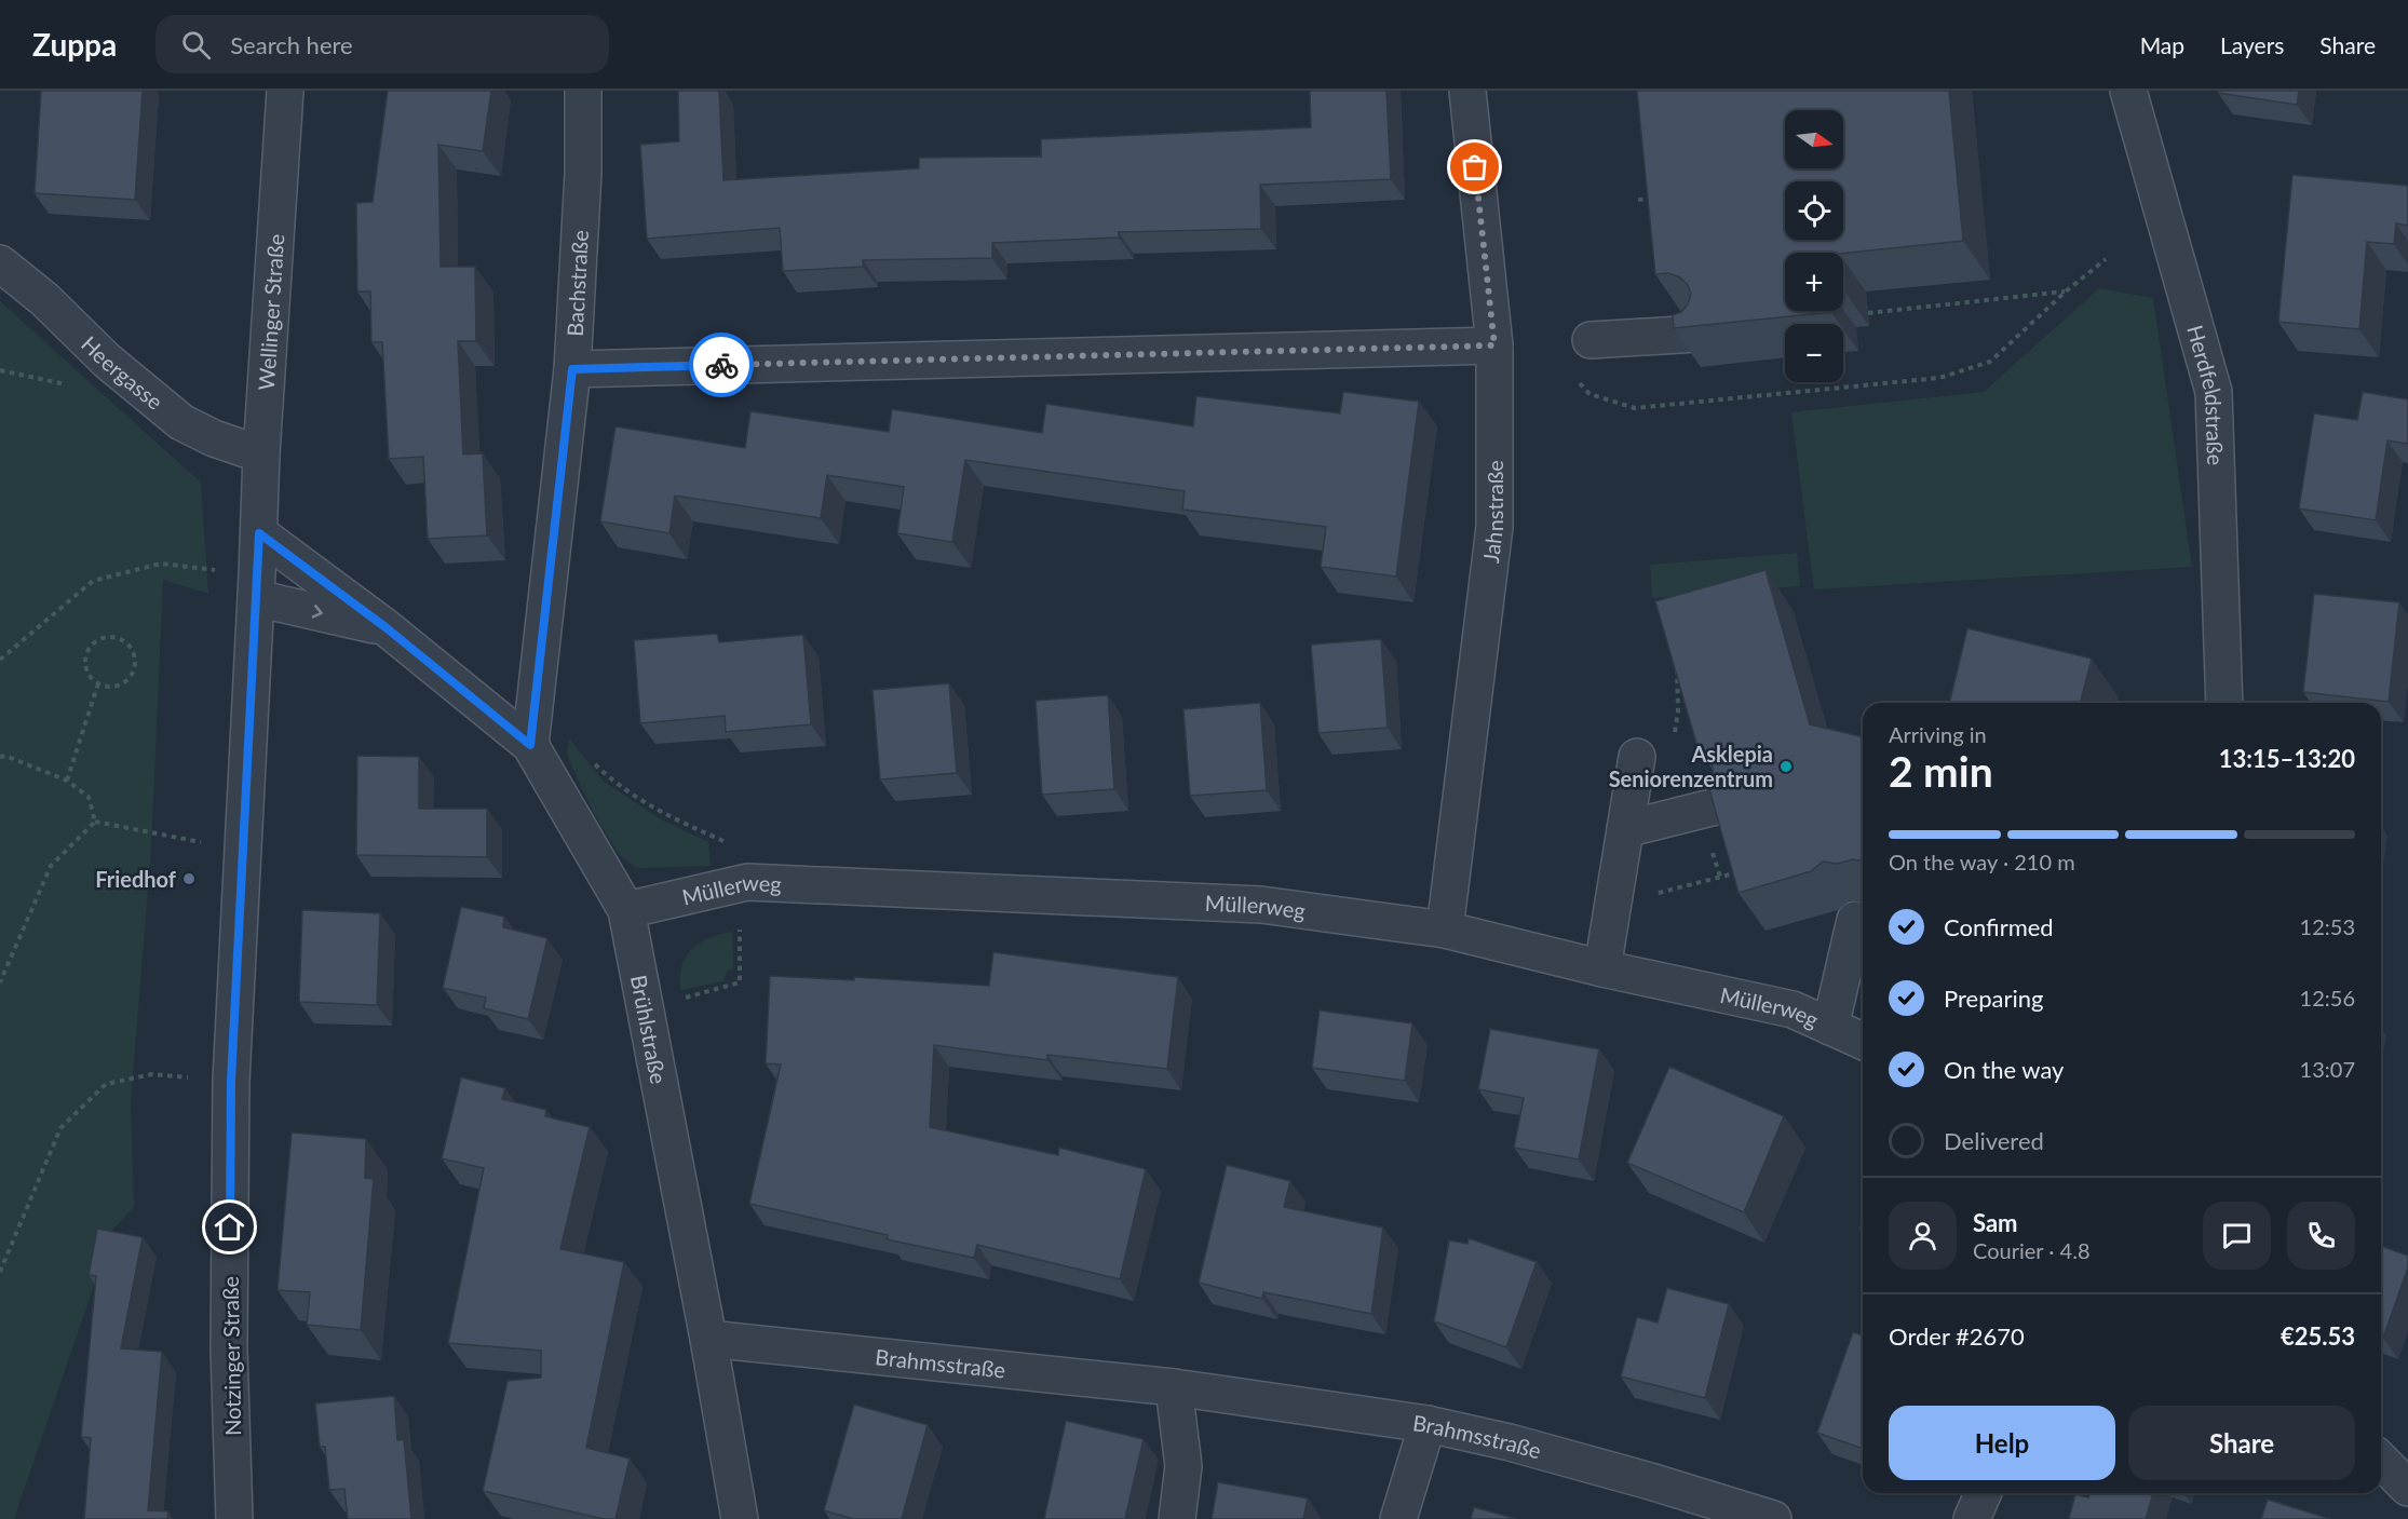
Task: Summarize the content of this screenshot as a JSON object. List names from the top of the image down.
{
  "streets": {
    "street": [
      "Bachstraße",
      "Wellinger Straße",
      "Heergasse",
      "Herdfeldstraße",
      "Jahnstraße",
      "Müllerweg",
      "Brühlstraße",
      "Notzinger Straße",
      "Brahmsstraße"
    ]
  },
  "crossings": [
    ["Bachstraße", "Brühlstraße"],
    ["Wellinger Straße", "Heergasse"],
    ["Wellinger Straße", "Brühlstraße"],
    ["Wellinger Straße", "Notzinger Straße"],
    ["Jahnstraße", "Müllerweg"],
    ["Müllerweg", "Brühlstraße"],
    ["Brühlstraße", "Notzinger Straße"],
    ["Brühlstraße", "Brahmsstraße"]
  ],
  "places": ["Asklepia Seniorenzentrum", "Friedhof"],
  "north": "right",
  "page": {
    "header": "Zuppa",
    "search": "Search here",
    "nav": ["Map", "Layers", "Share"],
    "map_buttons": ["+", "−"],
    "heading": ["2 min", "Arriving in", "13:15–13:20"],
    "panel": [
      "Sam",
      "Courier · 4.8",
      "Order #2670",
      "€25.53"
    ],
    "bar": "On the way · 210 m",
    "list": [
      ["Confirmed", "12:53"],
      ["Preparing", "12:56"],
      ["On the way", "13:07"],
      "Delivered"
    ],
    "buttons": ["Help", "Share"]
  }
}
